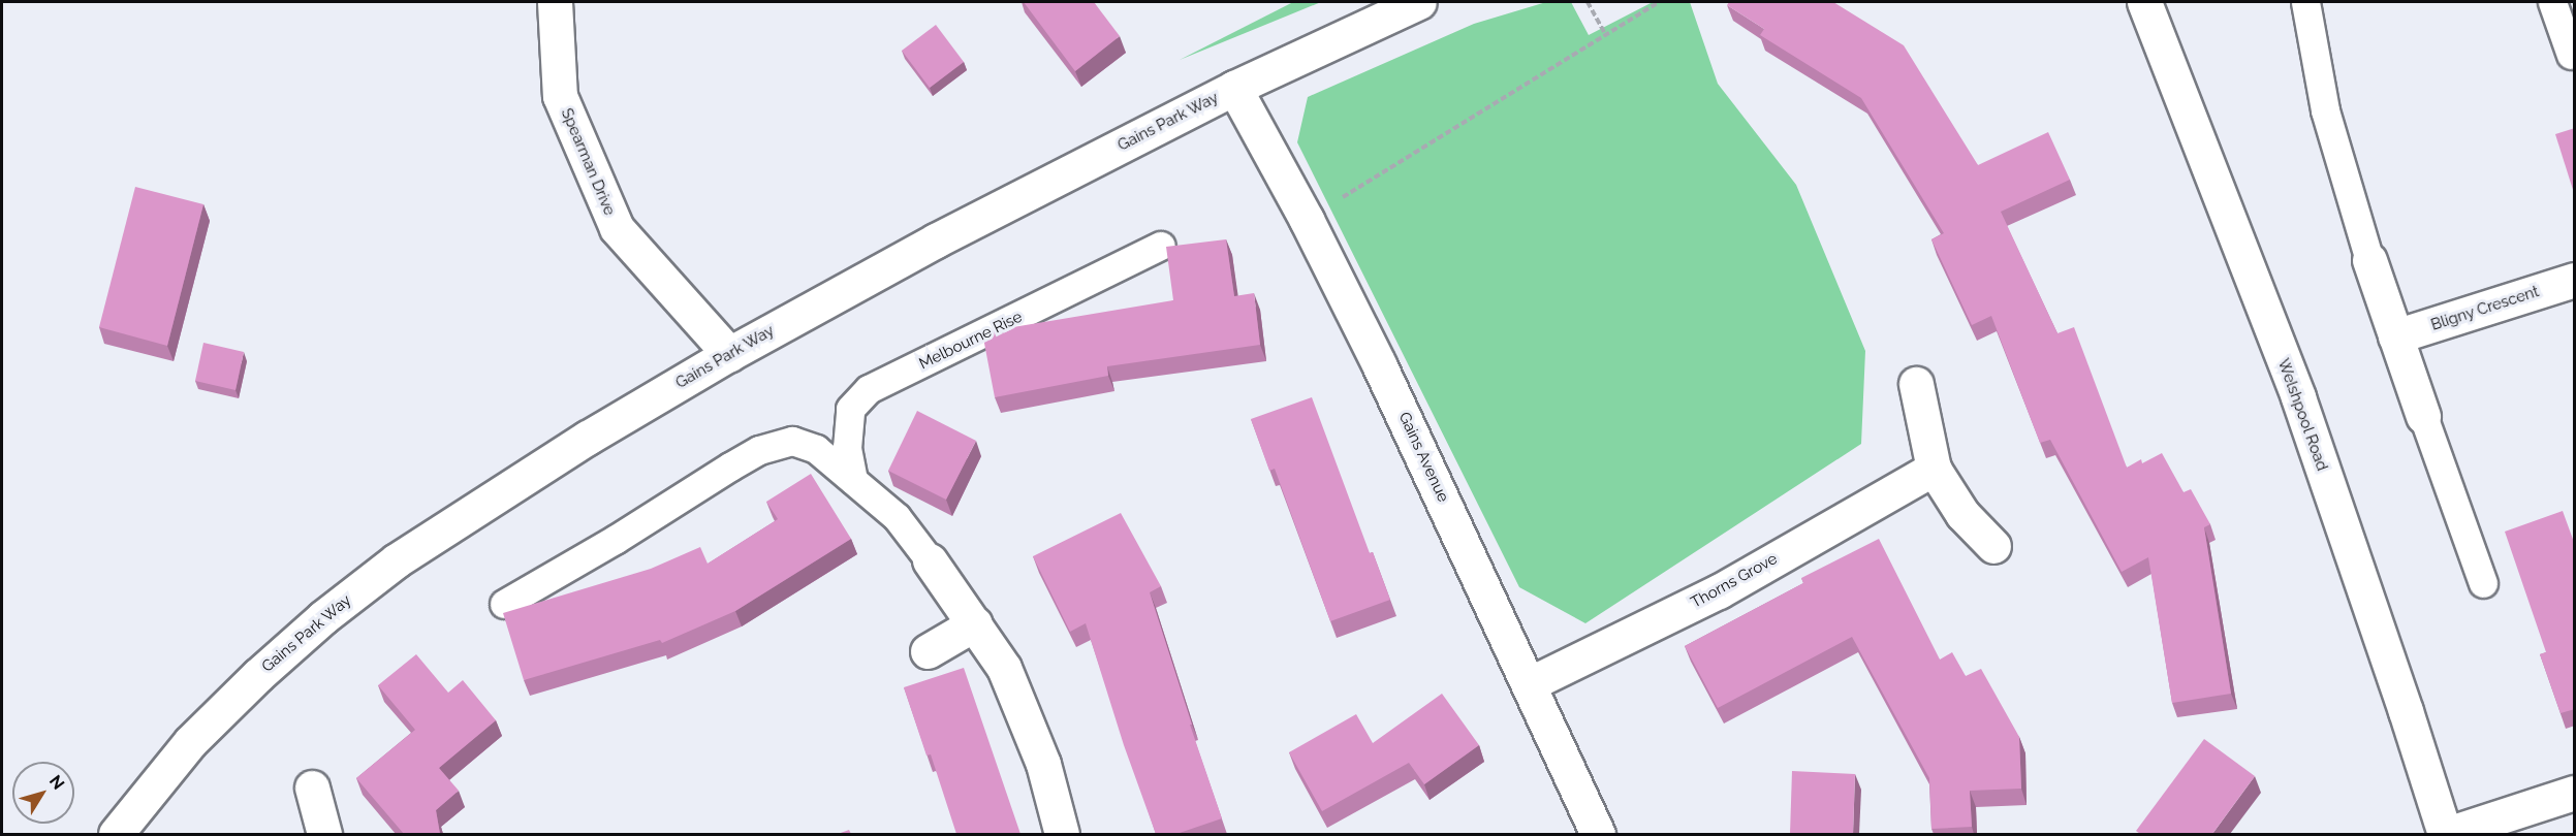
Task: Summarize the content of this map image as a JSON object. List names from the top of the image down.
{
  "streets": {
    "street": [
      "Gains Park Way",
      "Spearman Drive",
      "Bligny Crescent",
      "Welshpool Road",
      "Gains Avenue",
      "Thorns Grove"
    ],
    "lane": ["Melbourne Rise"]
  },
  "crossings": [
    ["Gains Park Way", "Spearman Drive"],
    ["Gains Park Way", "Gains Avenue"],
    ["Gains Avenue", "Thorns Grove"]
  ],
  "north": "top right"
}
